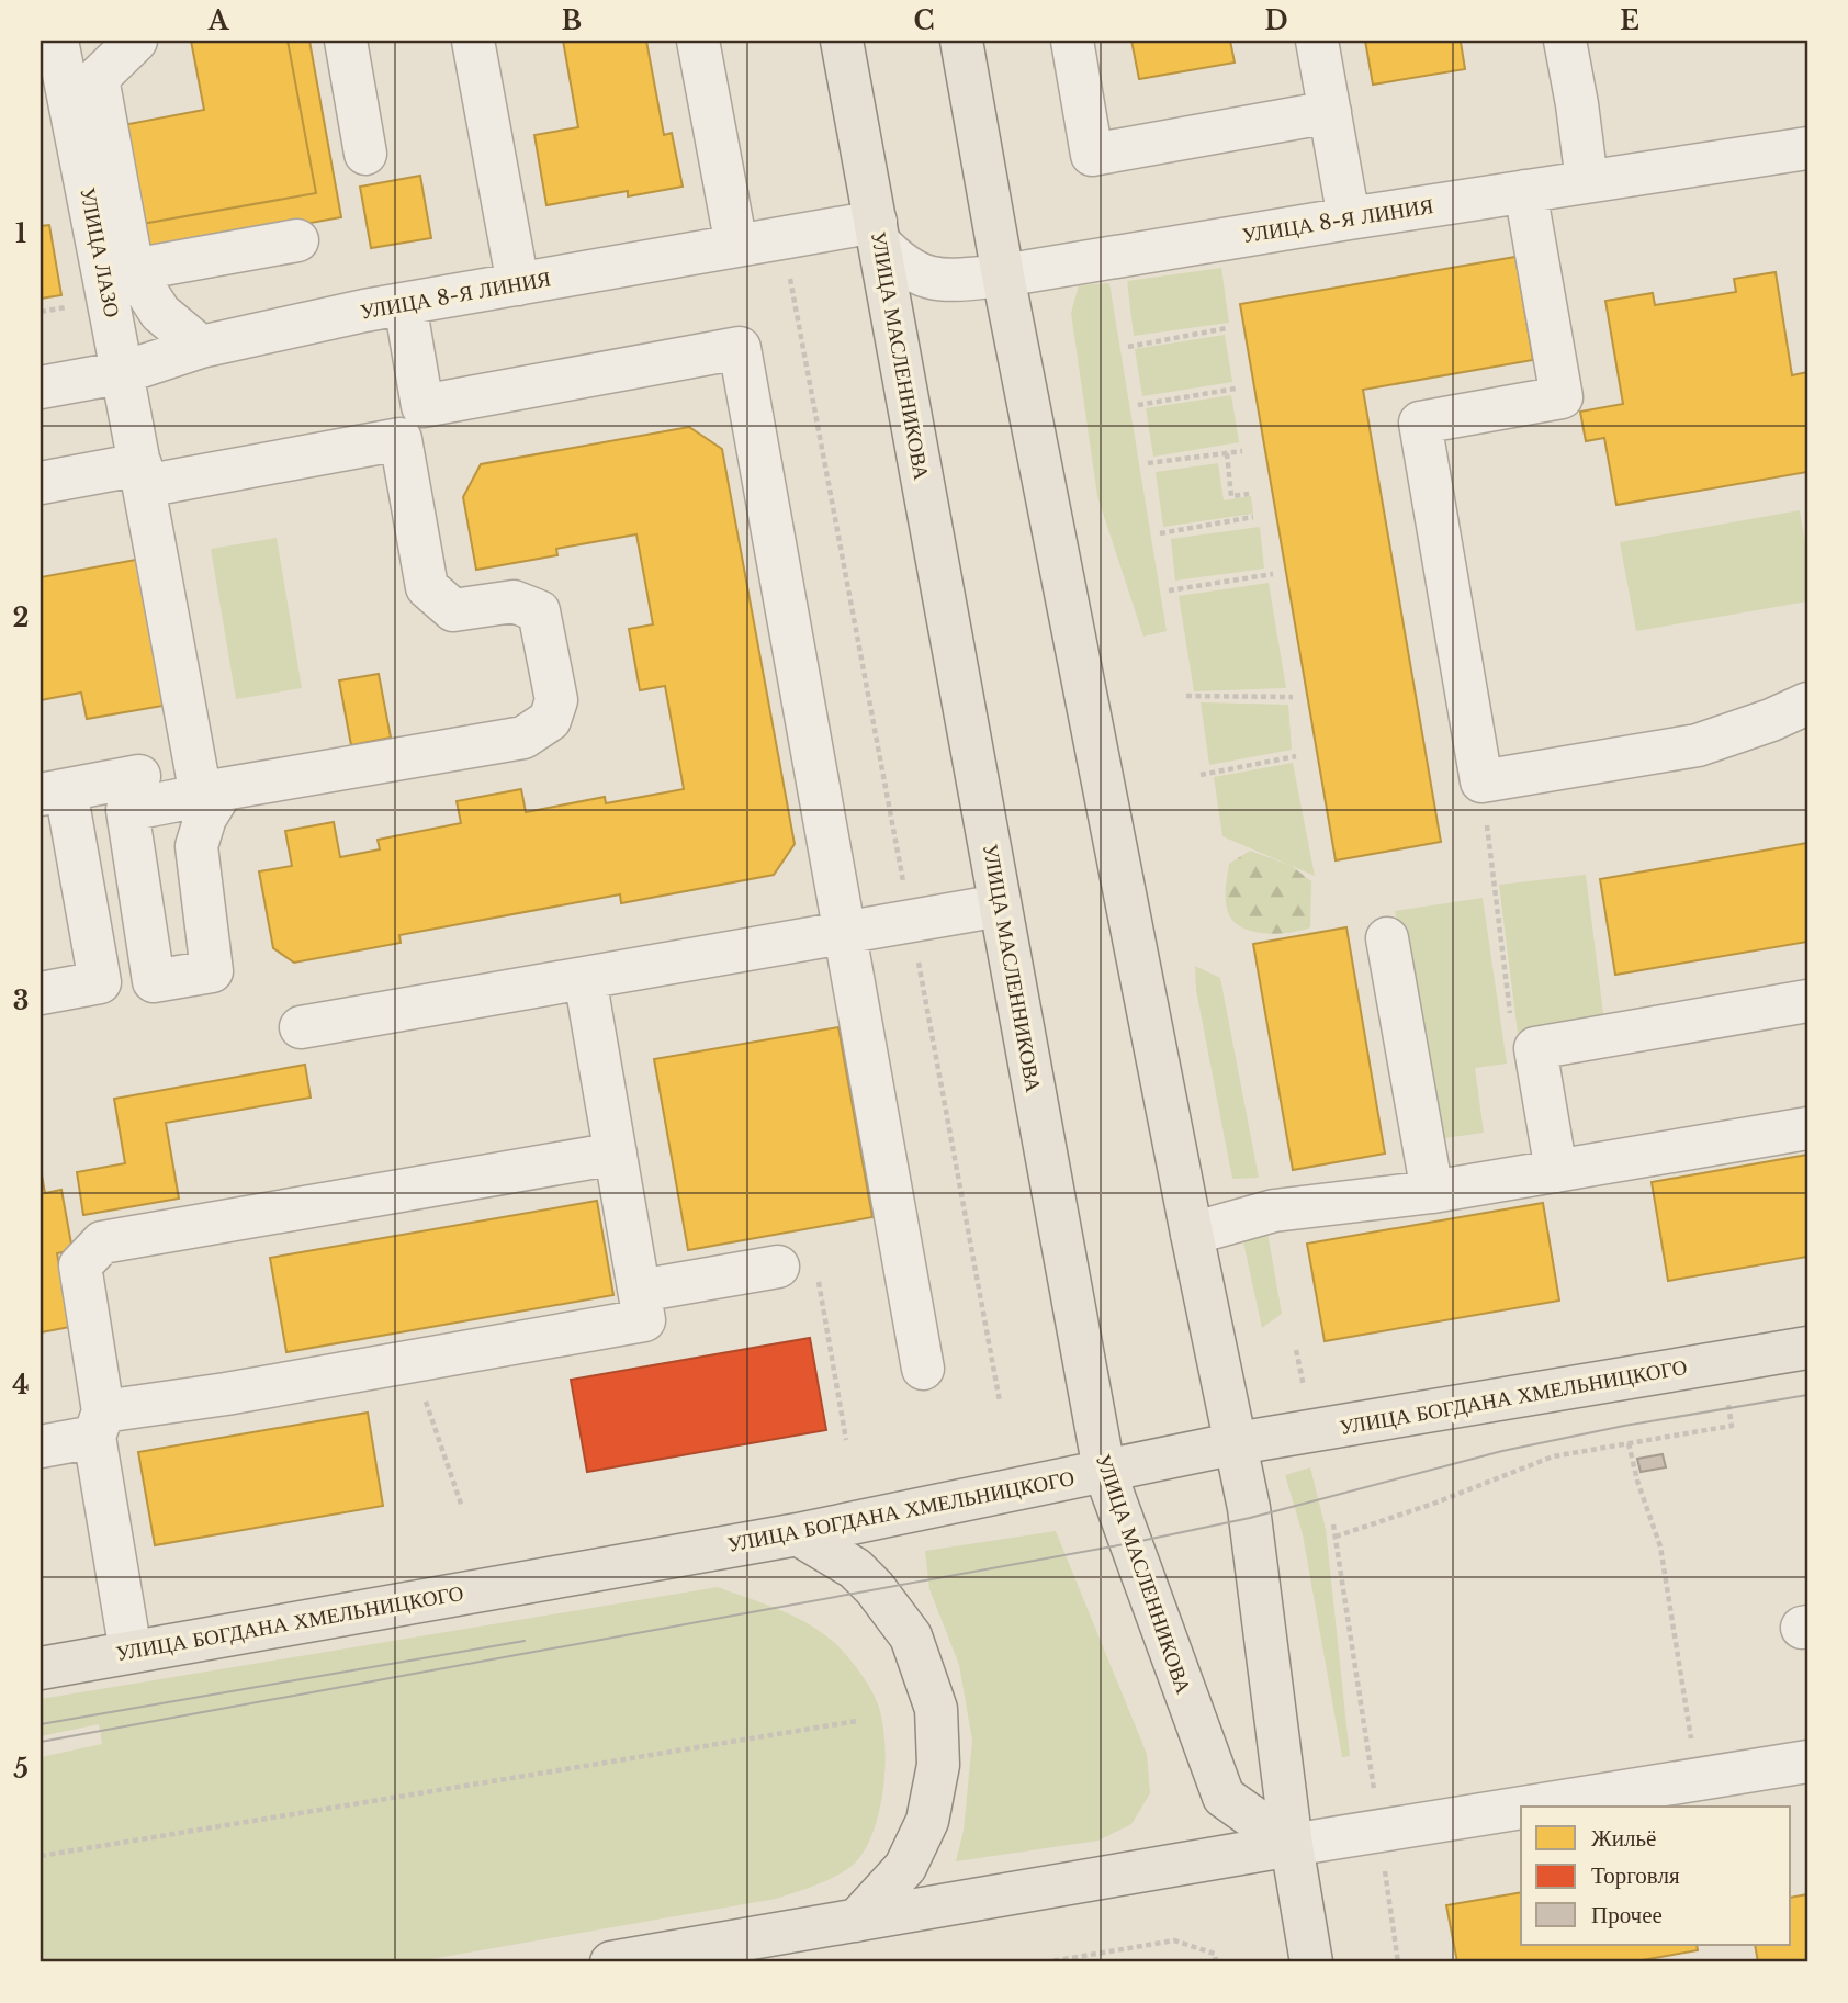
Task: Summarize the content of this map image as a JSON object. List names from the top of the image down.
{
  "streets": {
    "main road": ["УЛИЦА МАСЛЕННИКОВА", "УЛИЦА БОГДАНА ХМЕЛЬНИЦКОГО"],
    "street": ["УЛИЦА 8-Я ЛИНИЯ", "УЛИЦА ЛАЗО"]
  },
  "crossings": [
    ["УЛИЦА 8-Я ЛИНИЯ", "УЛИЦА ЛАЗО"],
    ["УЛИЦА 8-Я ЛИНИЯ", "УЛИЦА МАСЛЕННИКОВА"],
    ["УЛИЦА МАСЛЕННИКОВА", "УЛИЦА БОГДАНА ХМЕЛЬНИЦКОГО"]
  ],
  "legend": ["Жильё", "Торговля", "Прочее"],
  "grid": {
    "columns": [
      "A",
      "B",
      "C",
      "D",
      "E"
    ],
    "rows": [
      "1",
      "2",
      "3",
      "4",
      "5"
    ]
  }
}
